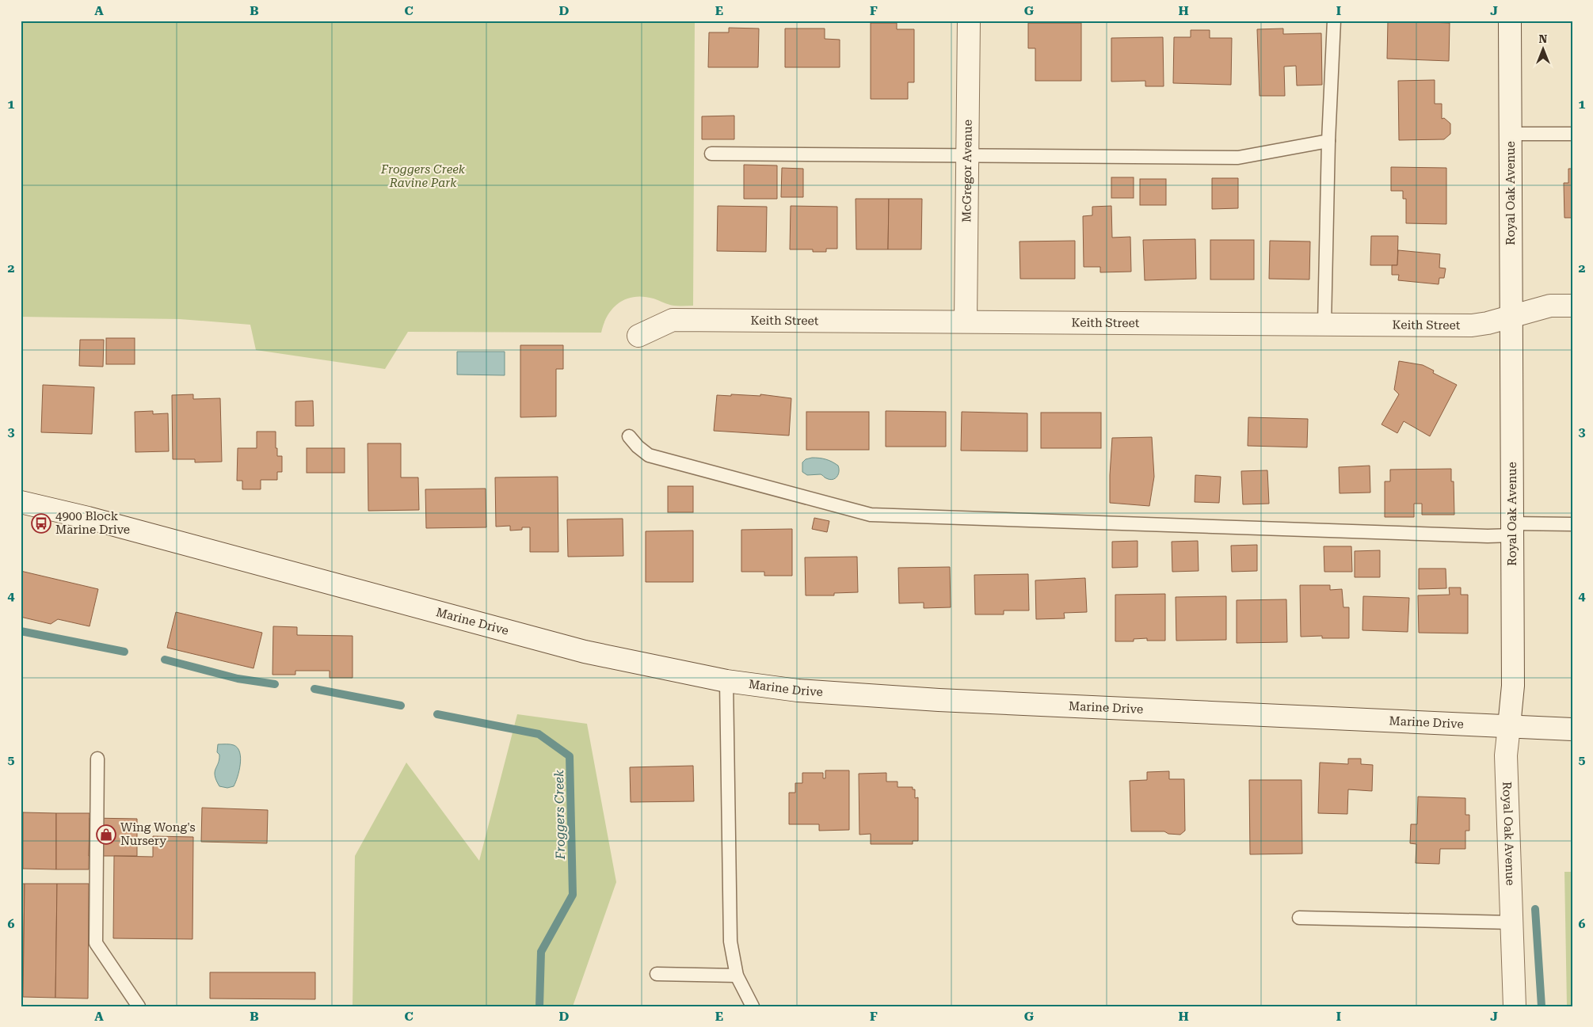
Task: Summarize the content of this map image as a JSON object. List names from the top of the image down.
{
  "streets": {
    "street": [
      "McGregor Avenue",
      "Royal Oak Avenue",
      "Keith Street",
      "Marine Drive"
    ]
  },
  "crossings": [
    ["McGregor Avenue", "Keith Street"],
    ["Royal Oak Avenue", "Keith Street"],
    ["Royal Oak Avenue", "Marine Drive"]
  ],
  "water": ["Froggers Creek"],
  "parks": ["Froggers Creek Ravine Park"],
  "places": {
    "bus stop": ["4900 Block Marine Drive"],
    "shop": ["Wing Wong's Nursery"]
  },
  "north": "top",
  "grid": {
    "columns": [
      "A",
      "B",
      "C",
      "D",
      "E",
      "F",
      "G",
      "H",
      "I",
      "J"
    ],
    "rows": [
      "1",
      "2",
      "3",
      "4",
      "5",
      "6"
    ]
  }
}
